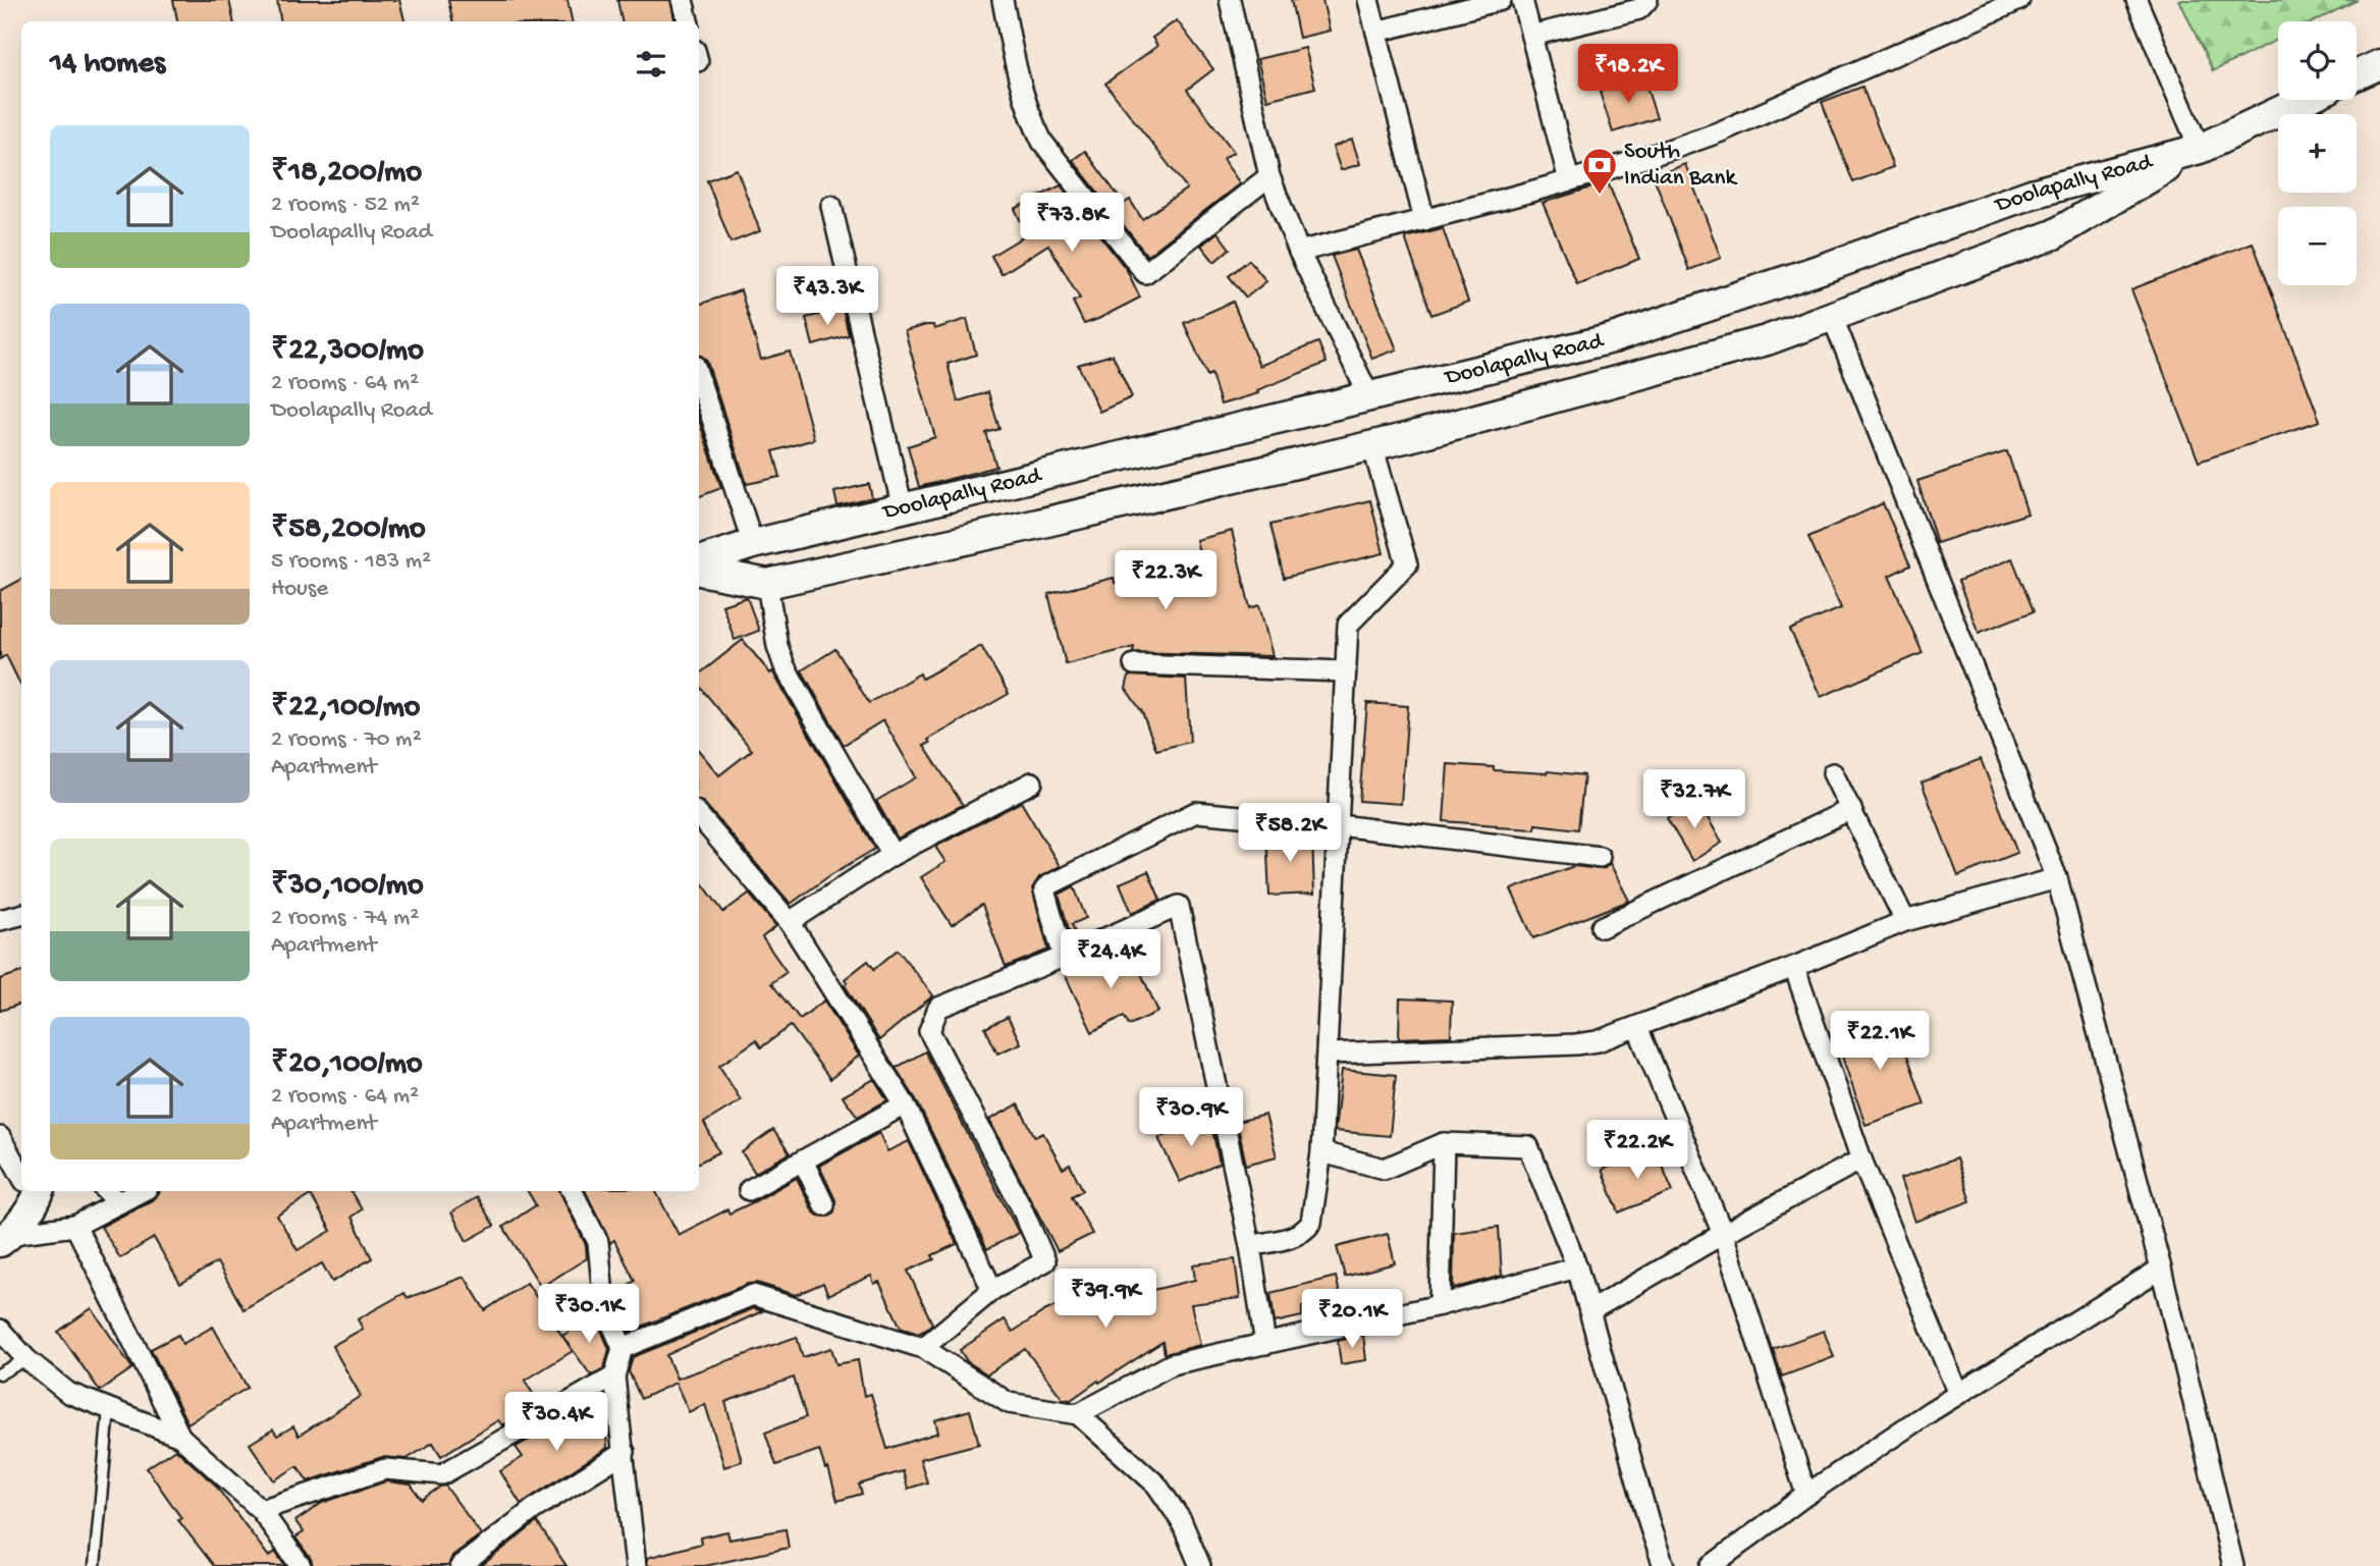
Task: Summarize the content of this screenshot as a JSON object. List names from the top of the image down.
{
  "streets": {
    "main road": ["Doolapally Road"]
  },
  "places": {
    "bank": ["South Indian Bank"]
  },
  "page": {
    "map_buttons": ["+", "−"],
    "heading": "14 homes",
    "price": [
      "₹18.2K",
      "₹73.8K",
      "₹43.3K",
      "₹22.3K",
      "₹32.7K",
      "₹58.2K",
      "₹24.4K",
      "₹22.1K",
      "₹30.9K",
      "₹22.2K",
      "₹39.9K",
      "₹30.1K",
      "₹20.1K",
      "₹30.4K"
    ],
    "list": [
      {
        "name": "₹18,200/mo",
        "note": "2 rooms · 52 m² · Doolapally Road"
      },
      {
        "name": "₹22,300/mo",
        "note": "2 rooms · 64 m² · Doolapally Road"
      },
      {
        "name": "₹58,200/mo",
        "note": "5 rooms · 183 m² · House"
      },
      {
        "name": "₹22,100/mo",
        "note": "2 rooms · 70 m² · Apartment"
      },
      {
        "name": "₹30,100/mo",
        "note": "2 rooms · 74 m² · Apartment"
      },
      {
        "name": "₹20,100/mo",
        "note": "2 rooms · 64 m² · Apartment"
      }
    ]
  }
}
